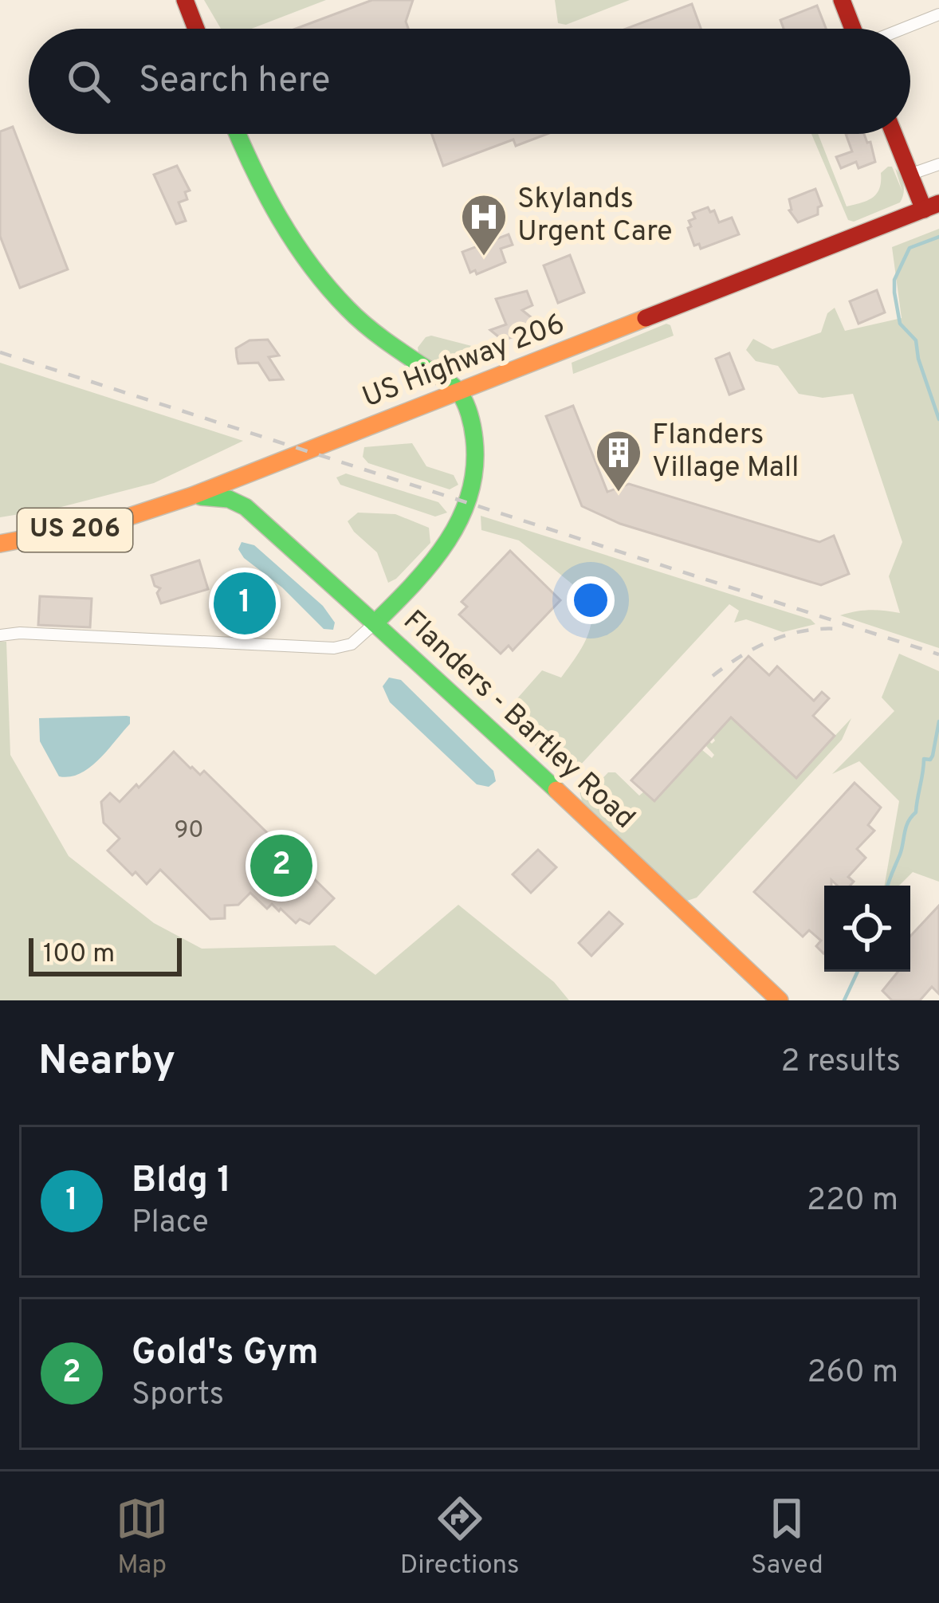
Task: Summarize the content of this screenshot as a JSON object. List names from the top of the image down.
{
  "streets": {
    "main road": ["US Highway 206", "US 206", "Flanders - Bartley Road"]
  },
  "crossings": [
    ["US Highway 206", "Flanders - Bartley Road"]
  ],
  "places": {
    "hospital": ["Skylands Urgent Care"],
    "building": ["Flanders Village Mall"]
  },
  "house_numbers": ["90"],
  "scale_bar": "100 m",
  "page": {
    "search": "Search here",
    "pins": ["1", "2"],
    "scale": "100 m",
    "heading": ["Nearby", "2 results"],
    "list": [
      {
        "mark": "1",
        "name": "Bldg 1",
        "note": "Place",
        "value": "220 m"
      },
      {
        "mark": "2",
        "name": "Gold's Gym",
        "note": "Sports",
        "value": "260 m"
      }
    ],
    "nav": ["Map", "Directions", "Saved"]
  }
}
